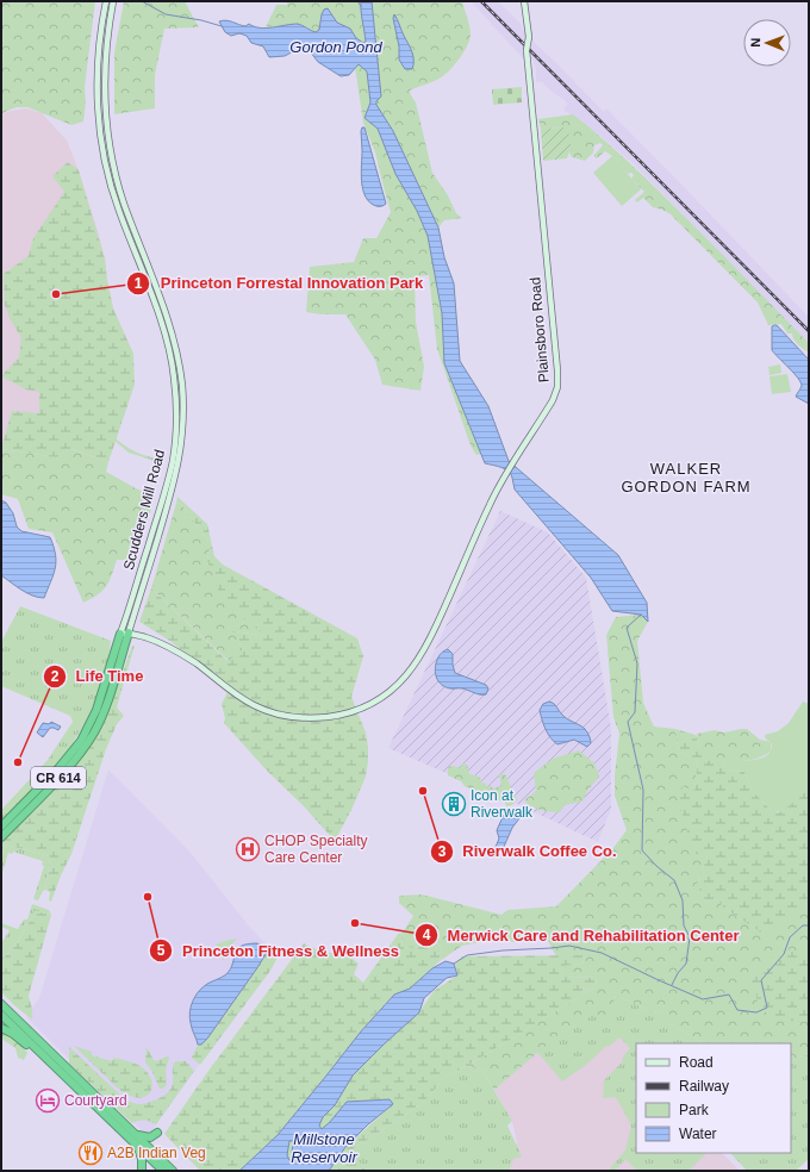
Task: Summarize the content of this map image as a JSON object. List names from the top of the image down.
{
  "streets": {
    "highway": ["CR 614"],
    "main road": ["Plainsboro Road", "Scudders Mill Road"]
  },
  "crossings": [
    ["Plainsboro Road", "Scudders Mill Road"],
    ["Plainsboro Road", "CR 614"],
    ["Scudders Mill Road", "CR 614"]
  ],
  "districts": ["WALKER GORDON FARM"],
  "water": ["Gordon Pond", "Millstone Reservoir"],
  "places": {
    "other": [
      "Princeton Forrestal Innovation Park",
      "Life Time",
      "Riverwalk Coffee Co.",
      "Princeton Fitness & Wellness",
      "Merwick Care and Rehabilitation Center"
    ],
    "building": ["Icon at Riverwalk"],
    "hospital": ["CHOP Specialty Care Center"],
    "hotel": ["Courtyard"],
    "restaurant": ["A2B Indian Veg"]
  },
  "legend": [
    "Road",
    "Railway",
    "Park",
    "Water"
  ],
  "north": "left"
}
